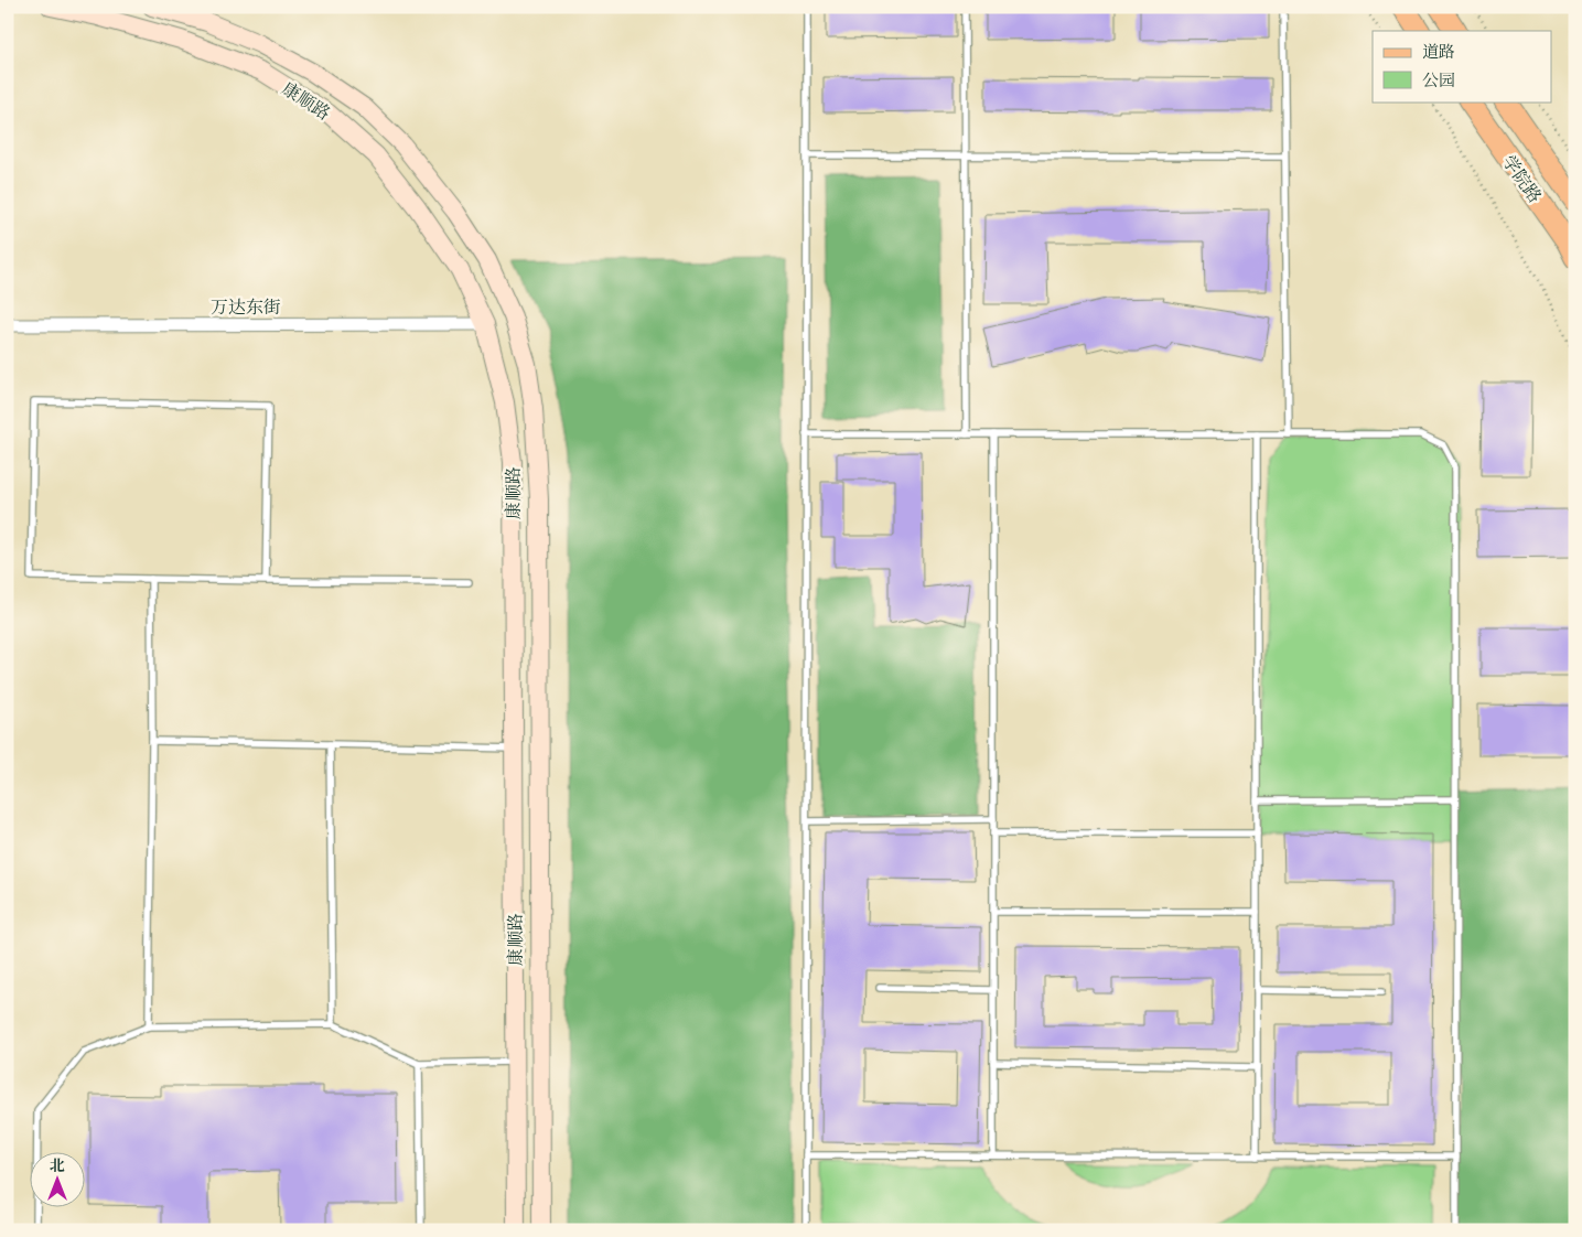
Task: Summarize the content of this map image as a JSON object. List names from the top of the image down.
{
  "streets": {
    "main road": ["康顺路", "学院路"],
    "street": ["万达东街"]
  },
  "crossings": [
    ["康顺路", "万达东街"]
  ],
  "legend": ["道路", "公园"],
  "north": "top"
}
